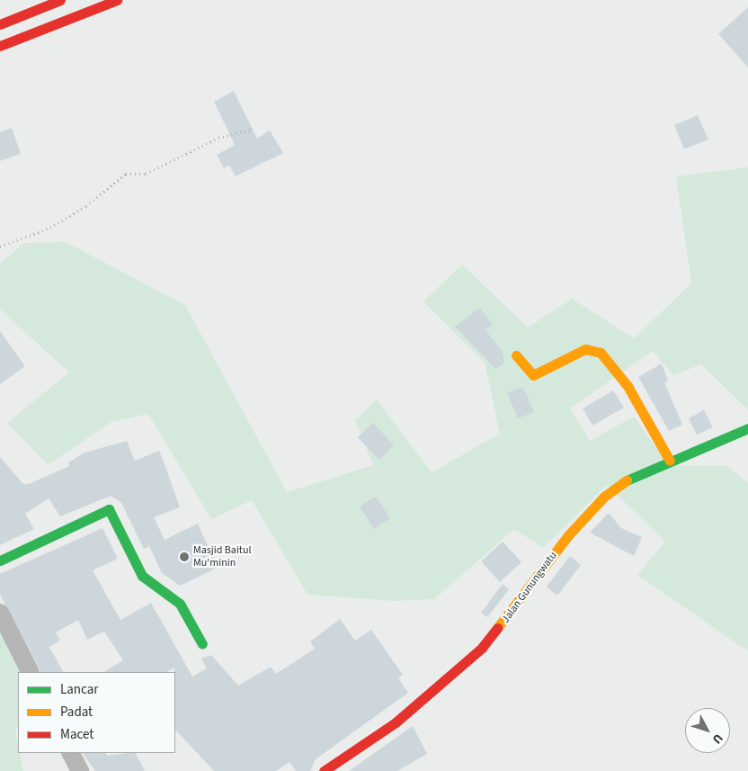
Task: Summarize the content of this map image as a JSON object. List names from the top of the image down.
{
  "streets": {
    "main road": ["Jalan Gunungwatu"]
  },
  "places": ["Masjid Baitul Mu'minin"],
  "legend": ["Lancar", "Padat", "Macet"],
  "north": "bottom right"
}
